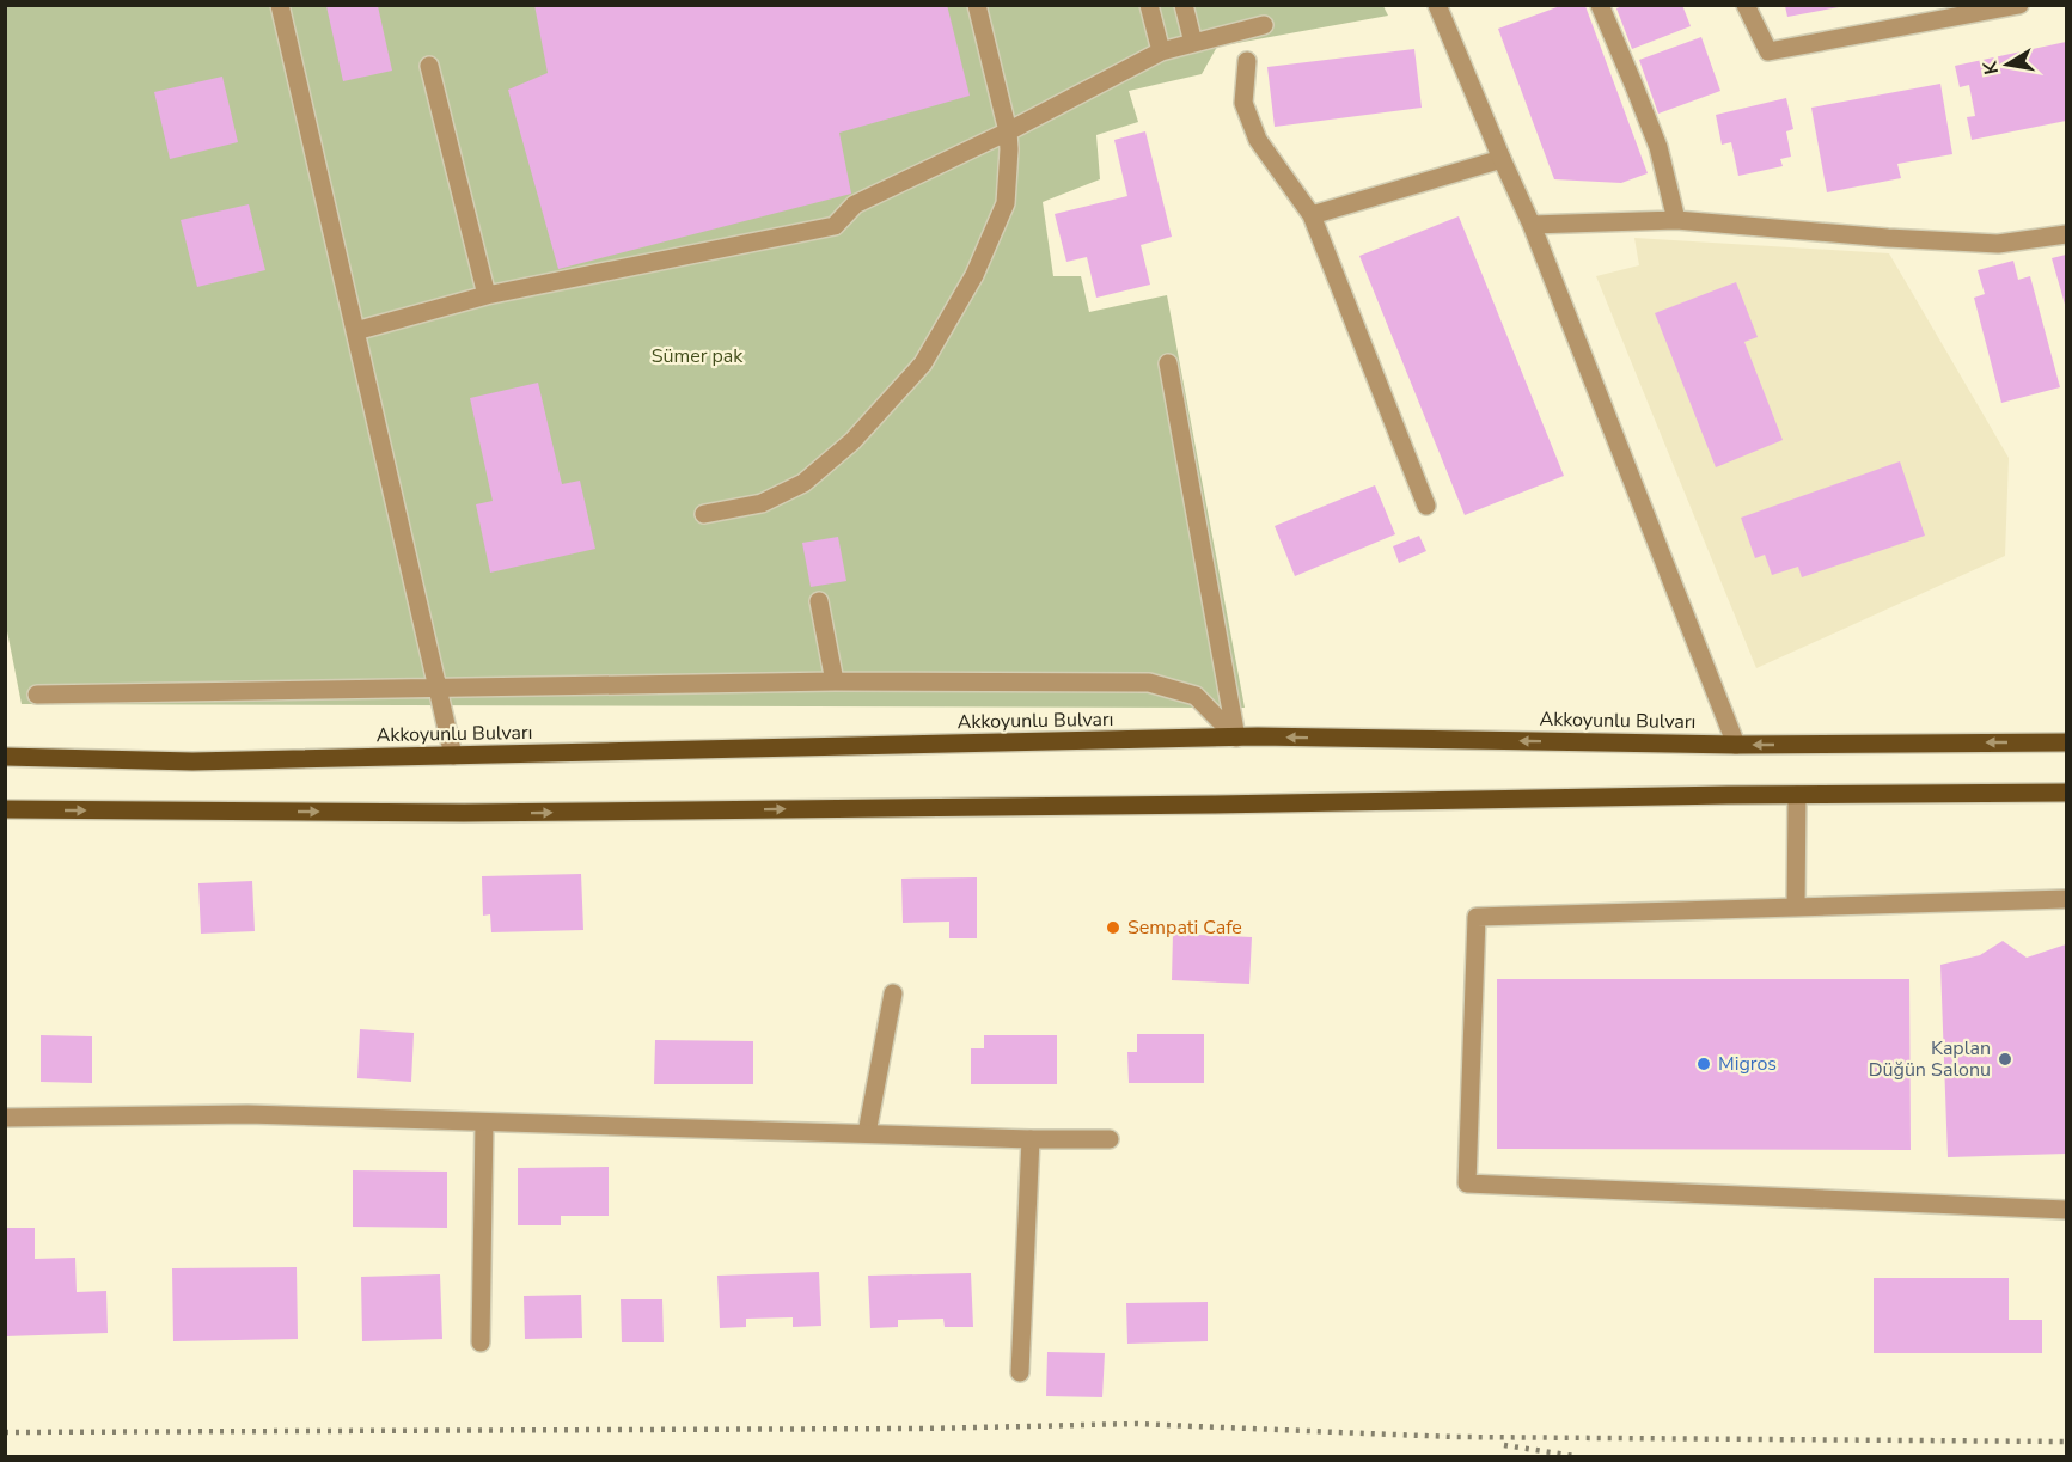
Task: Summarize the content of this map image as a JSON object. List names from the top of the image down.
{
  "streets": {
    "main road": ["Akkoyunlu Bulvarı"]
  },
  "parks": ["Sümer pak"],
  "places": ["Sempati Cafe", "Kaplan Düğün Salonu", "Migros"],
  "north": "left"
}
